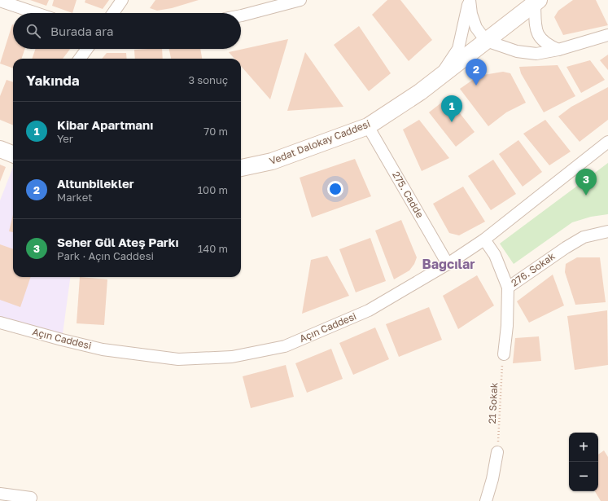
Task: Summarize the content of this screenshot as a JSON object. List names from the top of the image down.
{
  "streets": {
    "street": [
      "Vedat Dalokay Caddesi",
      "275. Cadde",
      "276. Sokak",
      "Açın Caddesi"
    ],
    "path": ["21 Sokak"]
  },
  "crossings": [
    ["Vedat Dalokay Caddesi", "275. Cadde"],
    ["275. Cadde", "Açın Caddesi"],
    ["276. Sokak", "Açın Caddesi"]
  ],
  "districts": ["Bağcılar"],
  "page": {
    "search": "Burada ara",
    "pins": ["2", "1", "3"],
    "heading": ["Yakında", "3 sonuç"],
    "list": [
      {
        "mark": "1",
        "name": "Kibar Apartmanı",
        "note": "Yer",
        "value": "70 m"
      },
      {
        "mark": "2",
        "name": "Altunbilekler",
        "note": "Market",
        "value": "100 m"
      },
      {
        "mark": "3",
        "name": "Seher Gül Ateş Parkı",
        "note": "Park · Açın Caddesi",
        "value": "140 m"
      }
    ],
    "map_buttons": ["+", "−"]
  }
}
